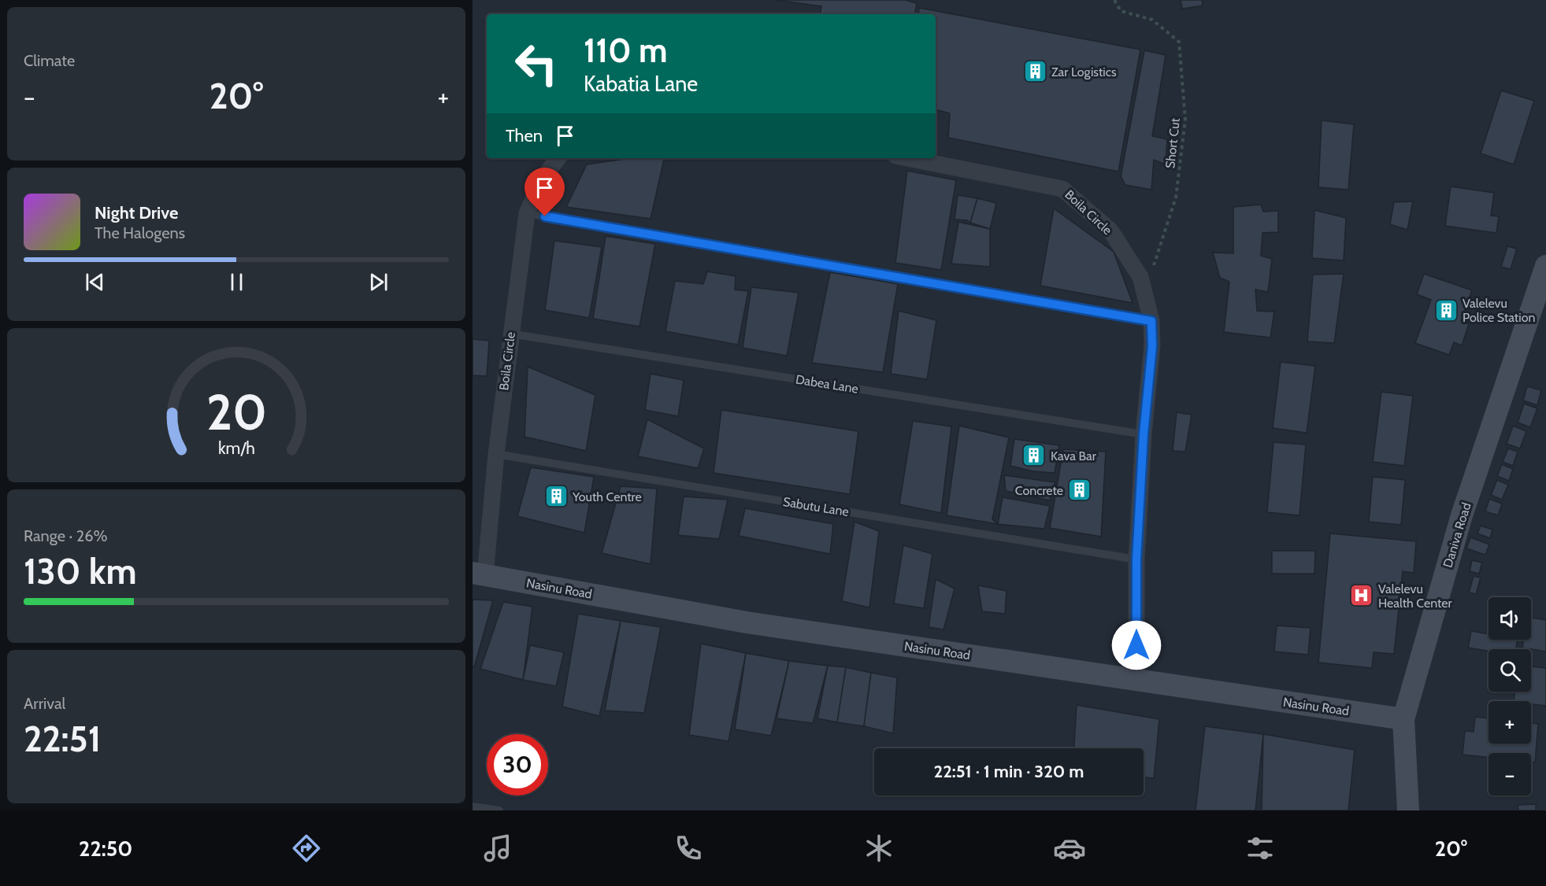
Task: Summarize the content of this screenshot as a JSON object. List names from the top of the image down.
{
  "streets": {
    "street": ["Boila Circle", "Daniva Road", "Nasinu Road"],
    "lane": ["Dabea Lane", "Sabutu Lane"],
    "path": ["Short Cut"]
  },
  "crossings": [
    ["Short Cut", "Boila Circle"],
    ["Boila Circle", "Dabea Lane"],
    ["Boila Circle", "Sabutu Lane"],
    ["Boila Circle", "Nasinu Road"],
    ["Daniva Road", "Nasinu Road"]
  ],
  "places": {
    "building": [
      "Zar Logistics",
      "Valelevu Police Station",
      "Kava Bar",
      "Concrete",
      "Youth Centre"
    ],
    "hospital": ["Valelevu Health Center"]
  },
  "page": {
    "tile": [
      "Climate",
      ["Range · 26%", "130 km"],
      ["Arrival", "22:51"]
    ],
    "turn": ["110 m", "Kabatia Lane"],
    "heat": ["−", "20°", "+"],
    "then": "Then",
    "song": ["Night Drive", "The Halogens"],
    "map_buttons": ["+", "−"],
    "limit": "30",
    "trip": "22:51 · 1 min · 320 m",
    "tabs": ["22:50", "20°"],
    "gauge": ["20", "km/h"]
  }
}
